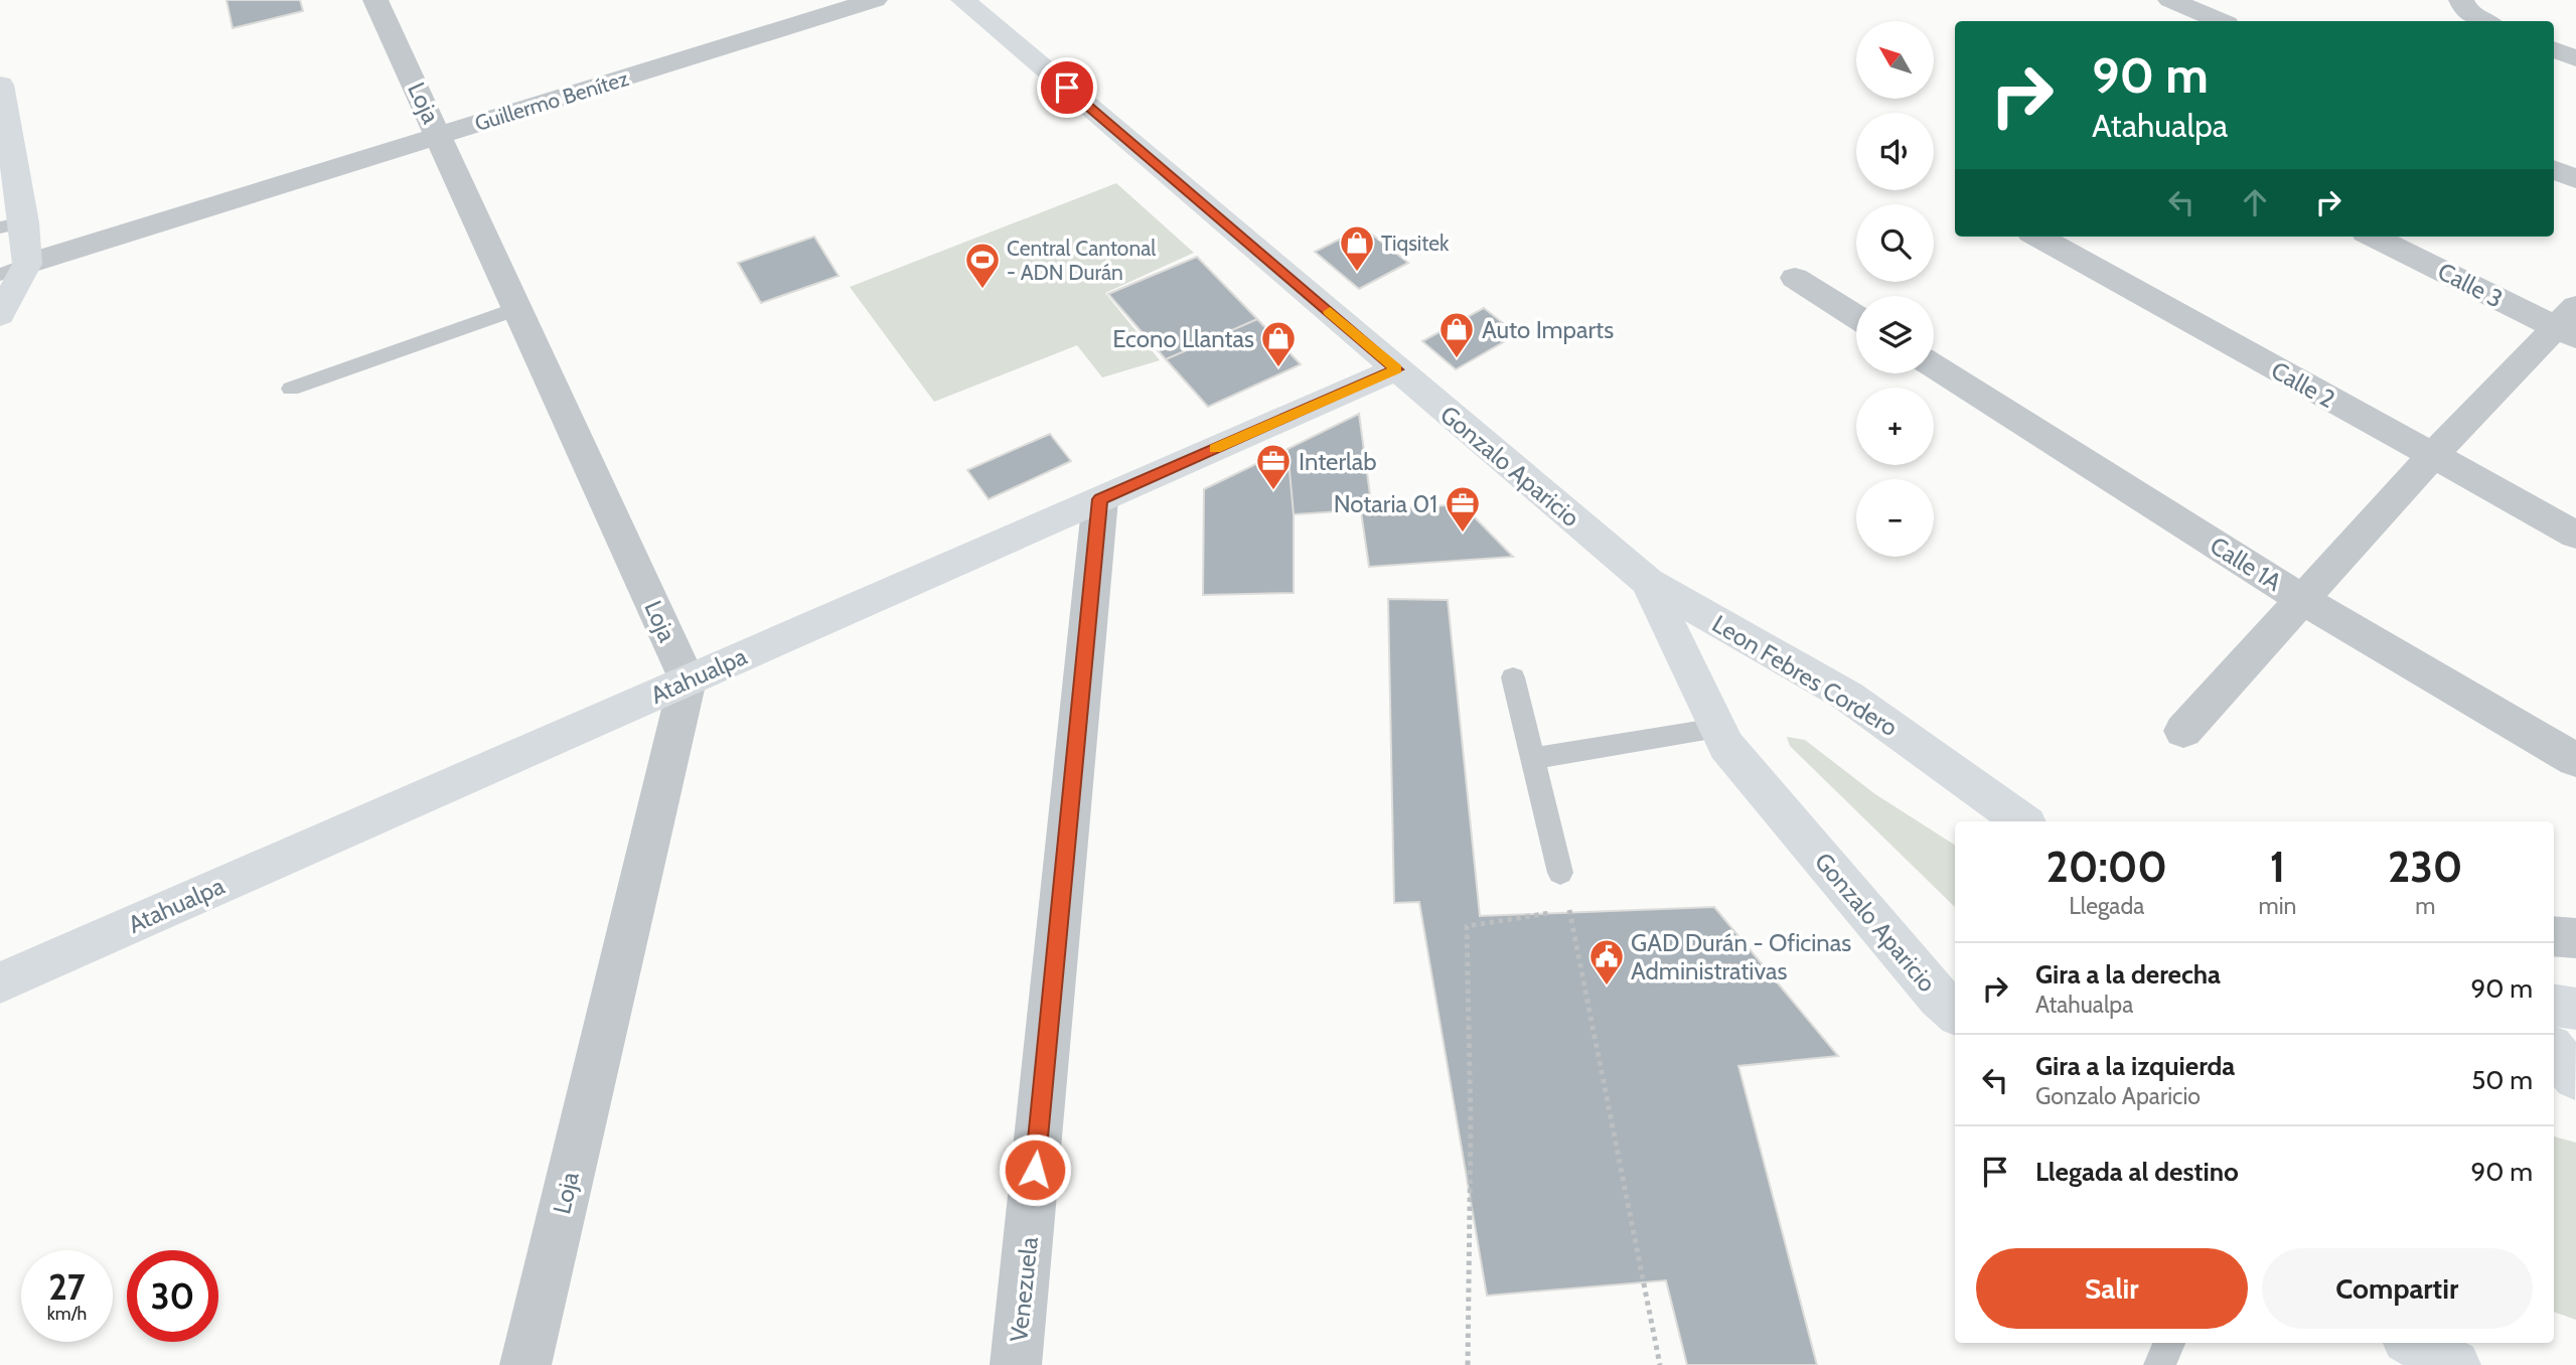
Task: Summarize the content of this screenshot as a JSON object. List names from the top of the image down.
{
  "streets": {
    "street": [
      "Guillermo Benítez",
      "Loja",
      "Calle 3",
      "Calle 2",
      "Gonzalo Aparicio",
      "Calle 1A",
      "Atahualpa",
      "Leon Febres Cordero",
      "Venezuela"
    ]
  },
  "crossings": [
    ["Guillermo Benítez", "Loja"],
    ["Loja", "Atahualpa"],
    ["Gonzalo Aparicio", "Atahualpa"],
    ["Gonzalo Aparicio", "Leon Febres Cordero"],
    ["Atahualpa", "Venezuela"]
  ],
  "places": {
    "shop": ["Tiqsitek", "Auto Imparts", "Econo Llantas"],
    "sports": ["Central Cantonal - ADN Durán"],
    "office": ["Interlab", "Notaria 01"],
    "public building": ["GAD Durán - Oficinas Administrativas"]
  },
  "north": "top left",
  "page": {
    "map_buttons": ["+", "−"],
    "turn": ["90 m", "Atahualpa"],
    "eta": [
      "20:00",
      "Llegada",
      "1",
      "min",
      "230",
      "m"
    ],
    "list": [
      {
        "name": "Gira a la derecha",
        "note": "Atahualpa",
        "value": "90 m"
      },
      {
        "name": "Gira a la izquierda",
        "note": "Gonzalo Aparicio",
        "value": "50 m"
      },
      {
        "name": "Llegada al destino",
        "value": "90 m"
      }
    ],
    "buttons": ["Salir", "Compartir"],
    "speed": "27 km/h",
    "limit": "30"
  }
}
